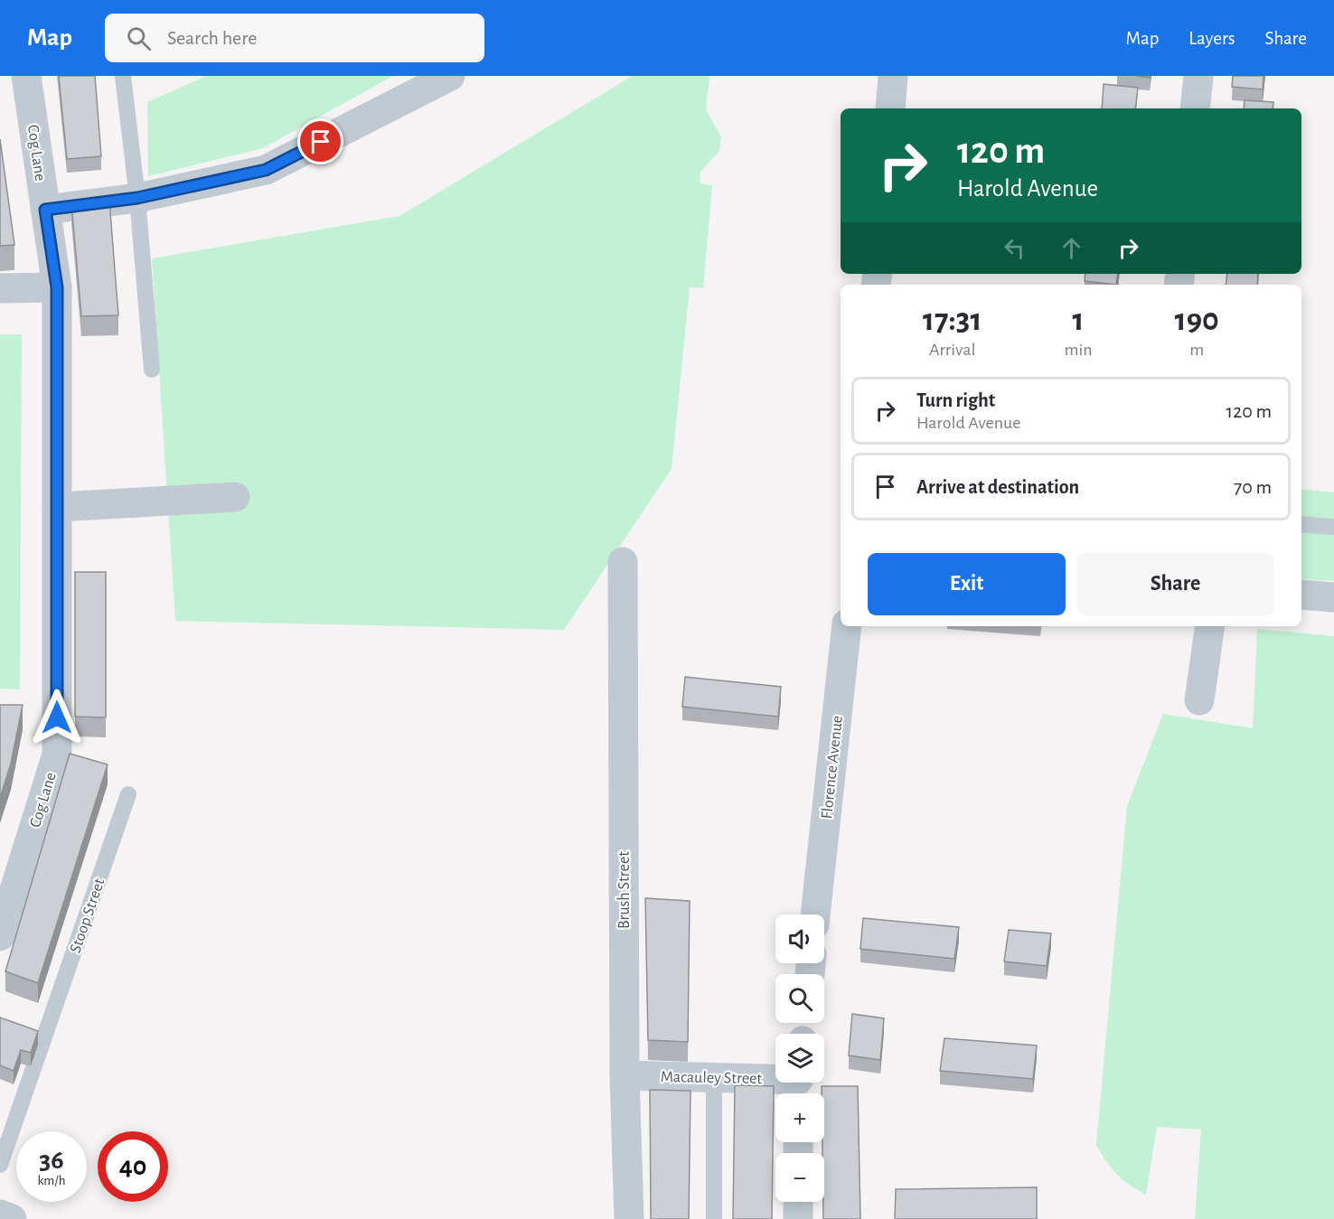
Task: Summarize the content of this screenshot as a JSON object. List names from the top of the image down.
{
  "streets": {
    "street": [
      "Cog Lane",
      "Florence Avenue",
      "Brush Street",
      "Macauley Street"
    ],
    "lane": ["Stoop Street"]
  },
  "crossings": [
    ["Brush Street", "Macauley Street"]
  ],
  "page": {
    "header": "Map",
    "search": "Search here",
    "nav": ["Map", "Layers", "Share"],
    "turn": ["120 m", "Harold Avenue"],
    "eta": [
      "17:31",
      "Arrival",
      "1",
      "min",
      "190",
      "m"
    ],
    "list": [
      {
        "name": "Turn right",
        "note": "Harold Avenue",
        "value": "120 m"
      },
      {
        "name": "Arrive at destination",
        "value": "70 m"
      }
    ],
    "buttons": ["Exit", "Share"],
    "map_buttons": ["+", "−"],
    "speed": "36 km/h",
    "limit": "40"
  }
}
